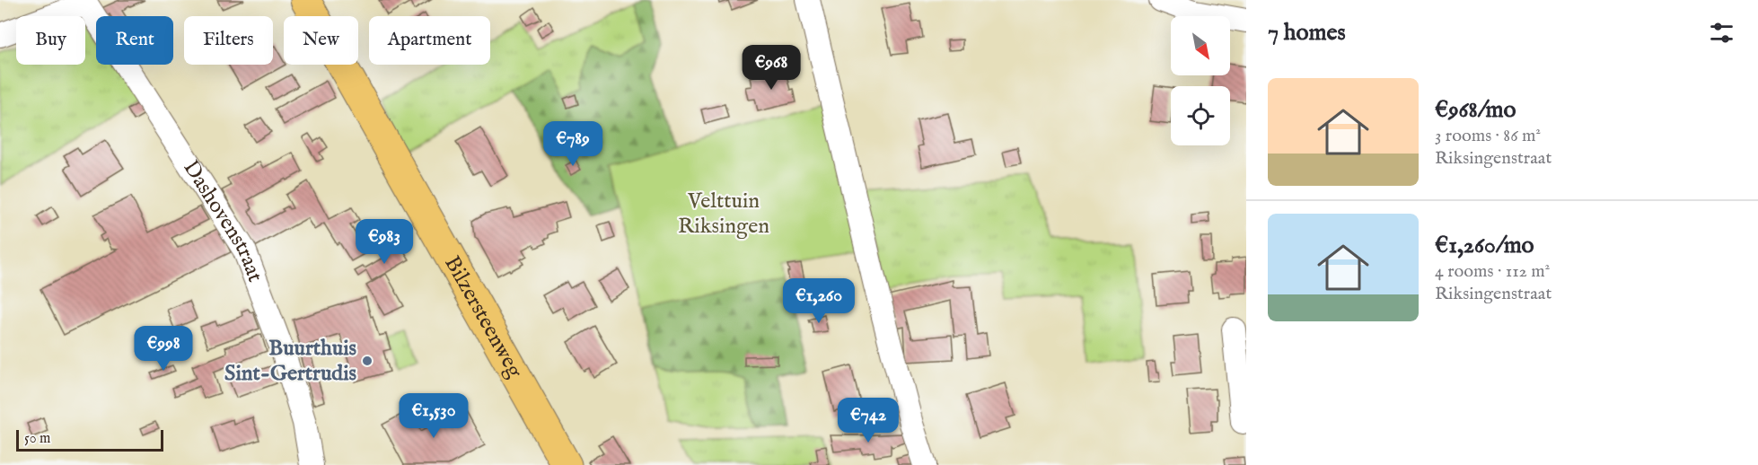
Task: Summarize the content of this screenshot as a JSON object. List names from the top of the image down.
{
  "streets": {
    "main road": ["Bilzersteenweg"],
    "street": ["Dashovenstraat"]
  },
  "parks": ["Velttuin Riksingen"],
  "places": ["Buurthuis Sint-Gertrudis"],
  "scale_bar": "50 m",
  "north": "bottom right",
  "page": {
    "heading": "7 homes",
    "chip": [
      "Buy",
      "Rent",
      "Filters",
      "New",
      "Apartment"
    ],
    "price": [
      "€968",
      "€789",
      "€983",
      "€1,260",
      "€998",
      "€1,530",
      "€742"
    ],
    "list": [
      {
        "name": "€968/mo",
        "note": "3 rooms · 86 m² · Riksingenstraat"
      },
      {
        "name": "€1,260/mo",
        "note": "4 rooms · 112 m² · Riksingenstraat"
      }
    ],
    "scale": "50 m"
  }
}
